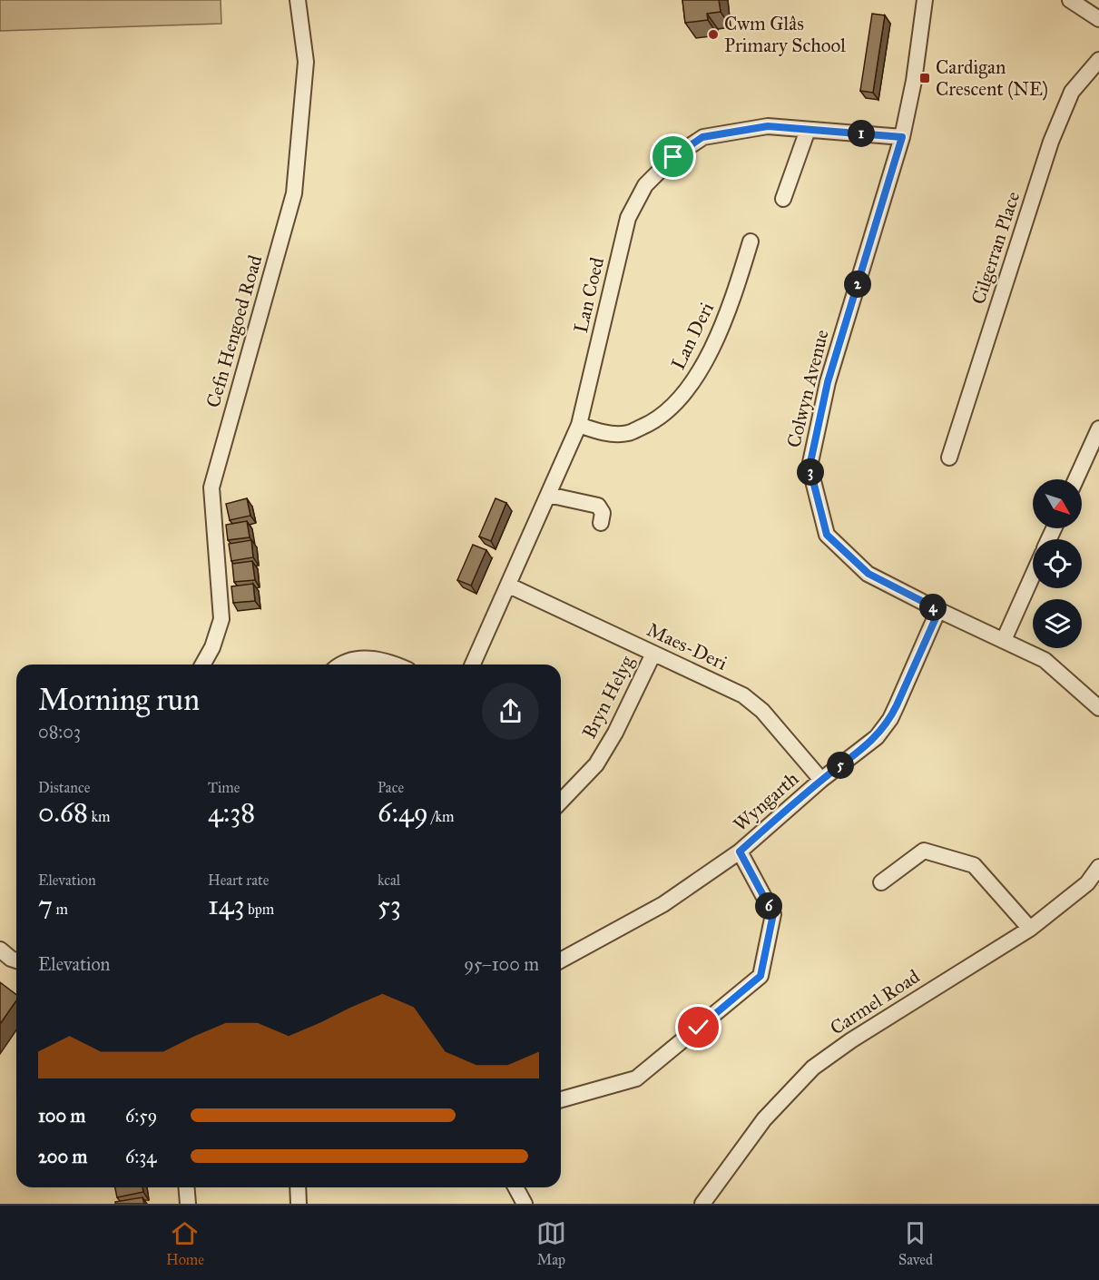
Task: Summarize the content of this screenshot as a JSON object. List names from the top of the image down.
{
  "streets": {
    "street": [
      "Cilgerran Place",
      "Lan Coed",
      "Cefn Hengoed Road",
      "Lan Deri",
      "Colwyn Avenue",
      "Maes-Deri",
      "Bryn Helyg",
      "Wyngarth",
      "Carmel Road"
    ]
  },
  "crossings": [
    ["Lan Coed", "Lan Deri"],
    ["Lan Coed", "Colwyn Avenue"],
    ["Lan Coed", "Maes-Deri"],
    ["Colwyn Avenue", "Wyngarth"],
    ["Maes-Deri", "Bryn Helyg"],
    ["Maes-Deri", "Wyngarth"]
  ],
  "places": {
    "other": ["Cwm Glâs Primary School"],
    "transit": ["Cardigan Crescent (NE)"]
  },
  "north": "bottom right",
  "page": {
    "pins": [
      "1",
      "2",
      "3",
      "4",
      "5",
      "6"
    ],
    "heading": ["Morning run", "08:03"],
    "stats": [
      ["Distance", "0.68 km"],
      ["Time", "4:38"],
      ["Pace", "6:49 /km"],
      ["Elevation", "7 m"],
      ["Heart rate", "143 bpm"],
      ["kcal", "53"]
    ],
    "chart": ["Elevation", "95–100 m"],
    "list": [
      {
        "name": "100 m",
        "note": "6:59"
      },
      {
        "name": "200 m",
        "note": "6:34"
      }
    ],
    "tabs": ["Home", "Map", "Saved"]
  }
}
